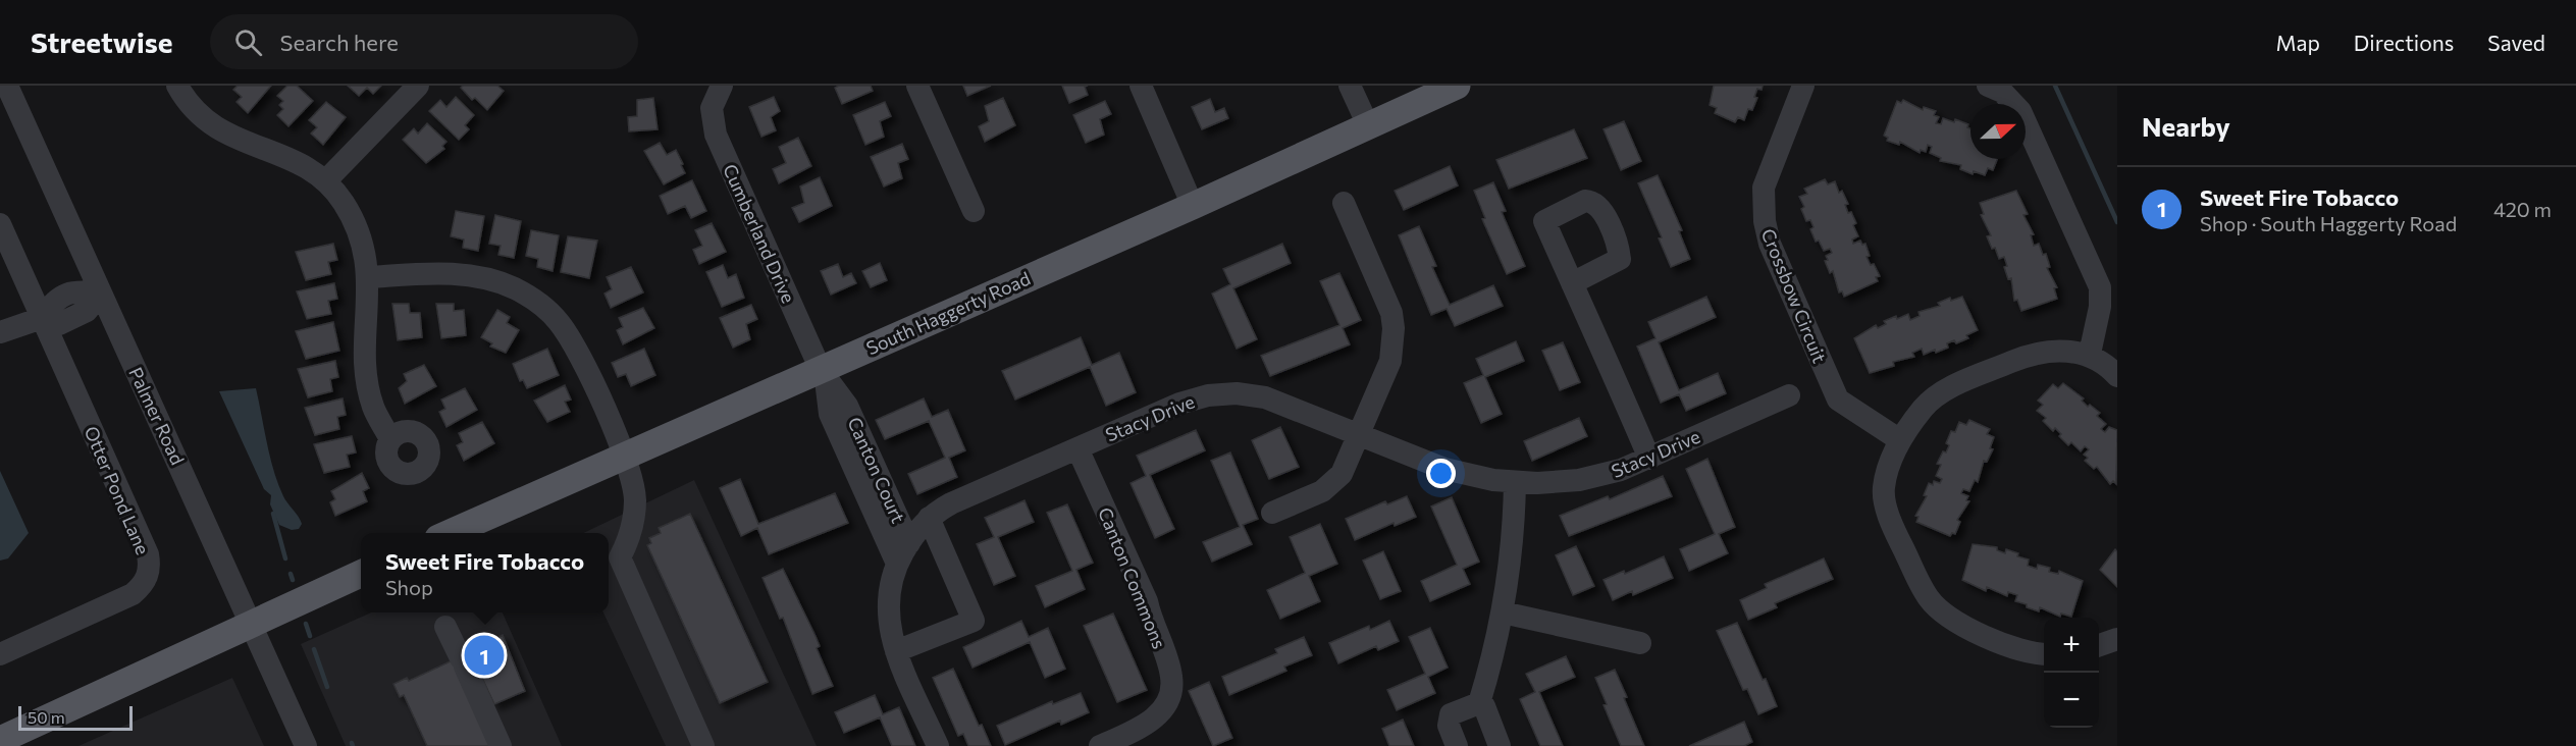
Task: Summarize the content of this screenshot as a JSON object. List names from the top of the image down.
{
  "streets": {
    "main road": ["South Haggerty Road"],
    "street": [
      "Cumberland Drive",
      "Crossbow Circuit",
      "Palmer Road",
      "Stacy Drive",
      "Canton Court",
      "Otter Pond Lane",
      "Canton Commons"
    ]
  },
  "crossings": [
    ["Cumberland Drive", "South Haggerty Road"],
    ["Cumberland Drive", "Canton Court"],
    ["South Haggerty Road", "Canton Court"],
    ["Stacy Drive", "Canton Court"],
    ["Stacy Drive", "Canton Commons"]
  ],
  "scale_bar": "50 m",
  "north": "right",
  "page": {
    "header": "Streetwise",
    "search": "Search here",
    "nav": ["Map", "Directions", "Saved"],
    "heading": "Nearby",
    "list": [
      {
        "mark": "1",
        "name": "Sweet Fire Tobacco",
        "note": "Shop · South Haggerty Road",
        "value": "420 m"
      }
    ],
    "popup": ["Sweet Fire Tobacco", "Shop"],
    "map_buttons": ["+", "−"],
    "pins": "1",
    "scale": "50 m"
  }
}
